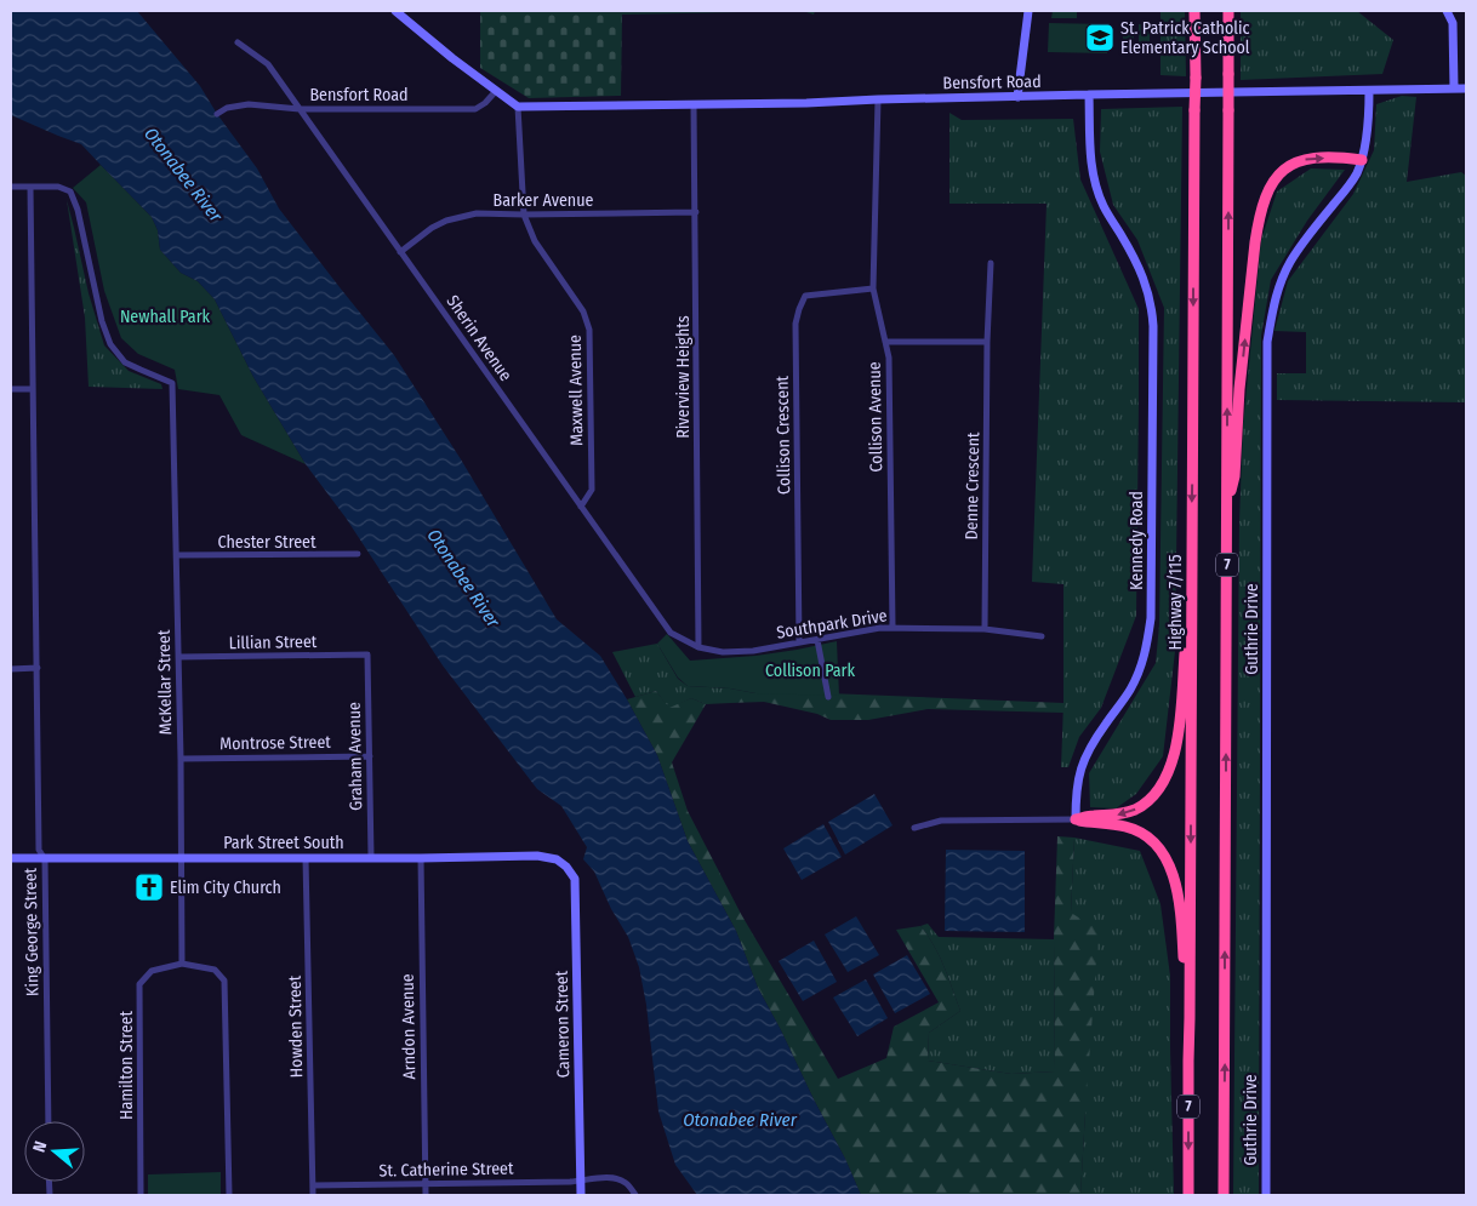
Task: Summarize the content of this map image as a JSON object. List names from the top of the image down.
{
  "streets": {
    "highway": ["7", "Highway 7/115"],
    "street": [
      "Bensfort Road",
      "Barker Avenue",
      "Sherin Avenue",
      "Riverview Heights",
      "Maxwell Avenue",
      "Collison Avenue",
      "Collison Crescent",
      "Denne Crescent",
      "Kennedy Road",
      "Chester Street",
      "Southpark Drive",
      "Guthrie Drive",
      "Lillian Street",
      "McKellar Street",
      "Montrose Street",
      "Graham Avenue",
      "Park Street South",
      "King George Street",
      "Cameron Street",
      "Howden Street",
      "Arndon Avenue",
      "Hamilton Street",
      "St. Catherine Street"
    ]
  },
  "crossings": [
    ["Bensfort Road", "Sherin Avenue"],
    ["Bensfort Road", "Riverview Heights"],
    ["Bensfort Road", "Maxwell Avenue"],
    ["Bensfort Road", "Collison Avenue"],
    ["Bensfort Road", "Kennedy Road"],
    ["Bensfort Road", "Guthrie Drive"],
    ["Barker Avenue", "Sherin Avenue"],
    ["Barker Avenue", "Riverview Heights"],
    ["Barker Avenue", "Maxwell Avenue"],
    ["Sherin Avenue", "Riverview Heights"],
    ["Sherin Avenue", "Maxwell Avenue"],
    ["Sherin Avenue", "Southpark Drive"],
    ["Riverview Heights", "Southpark Drive"],
    ["Collison Avenue", "Collison Crescent"],
    ["Collison Avenue", "Southpark Drive"],
    ["Collison Crescent", "Southpark Drive"],
    ["Denne Crescent", "Southpark Drive"],
    ["Chester Street", "McKellar Street"],
    ["Lillian Street", "McKellar Street"],
    ["Lillian Street", "Graham Avenue"],
    ["McKellar Street", "Montrose Street"],
    ["McKellar Street", "Park Street South"],
    ["McKellar Street", "King George Street"],
    ["McKellar Street", "Hamilton Street"],
    ["Montrose Street", "Graham Avenue"],
    ["Graham Avenue", "Park Street South"],
    ["Park Street South", "King George Street"],
    ["Park Street South", "Cameron Street"],
    ["Park Street South", "Howden Street"],
    ["Park Street South", "Arndon Avenue"],
    ["Cameron Street", "St. Catherine Street"],
    ["Howden Street", "St. Catherine Street"],
    ["Arndon Avenue", "St. Catherine Street"]
  ],
  "water": ["Otonabee River"],
  "parks": ["Newhall Park", "Collison Park"],
  "places": {
    "school or university": ["St. Patrick Catholic Elementary School"],
    "church": ["Elim City Church"]
  },
  "north": "left"
}
